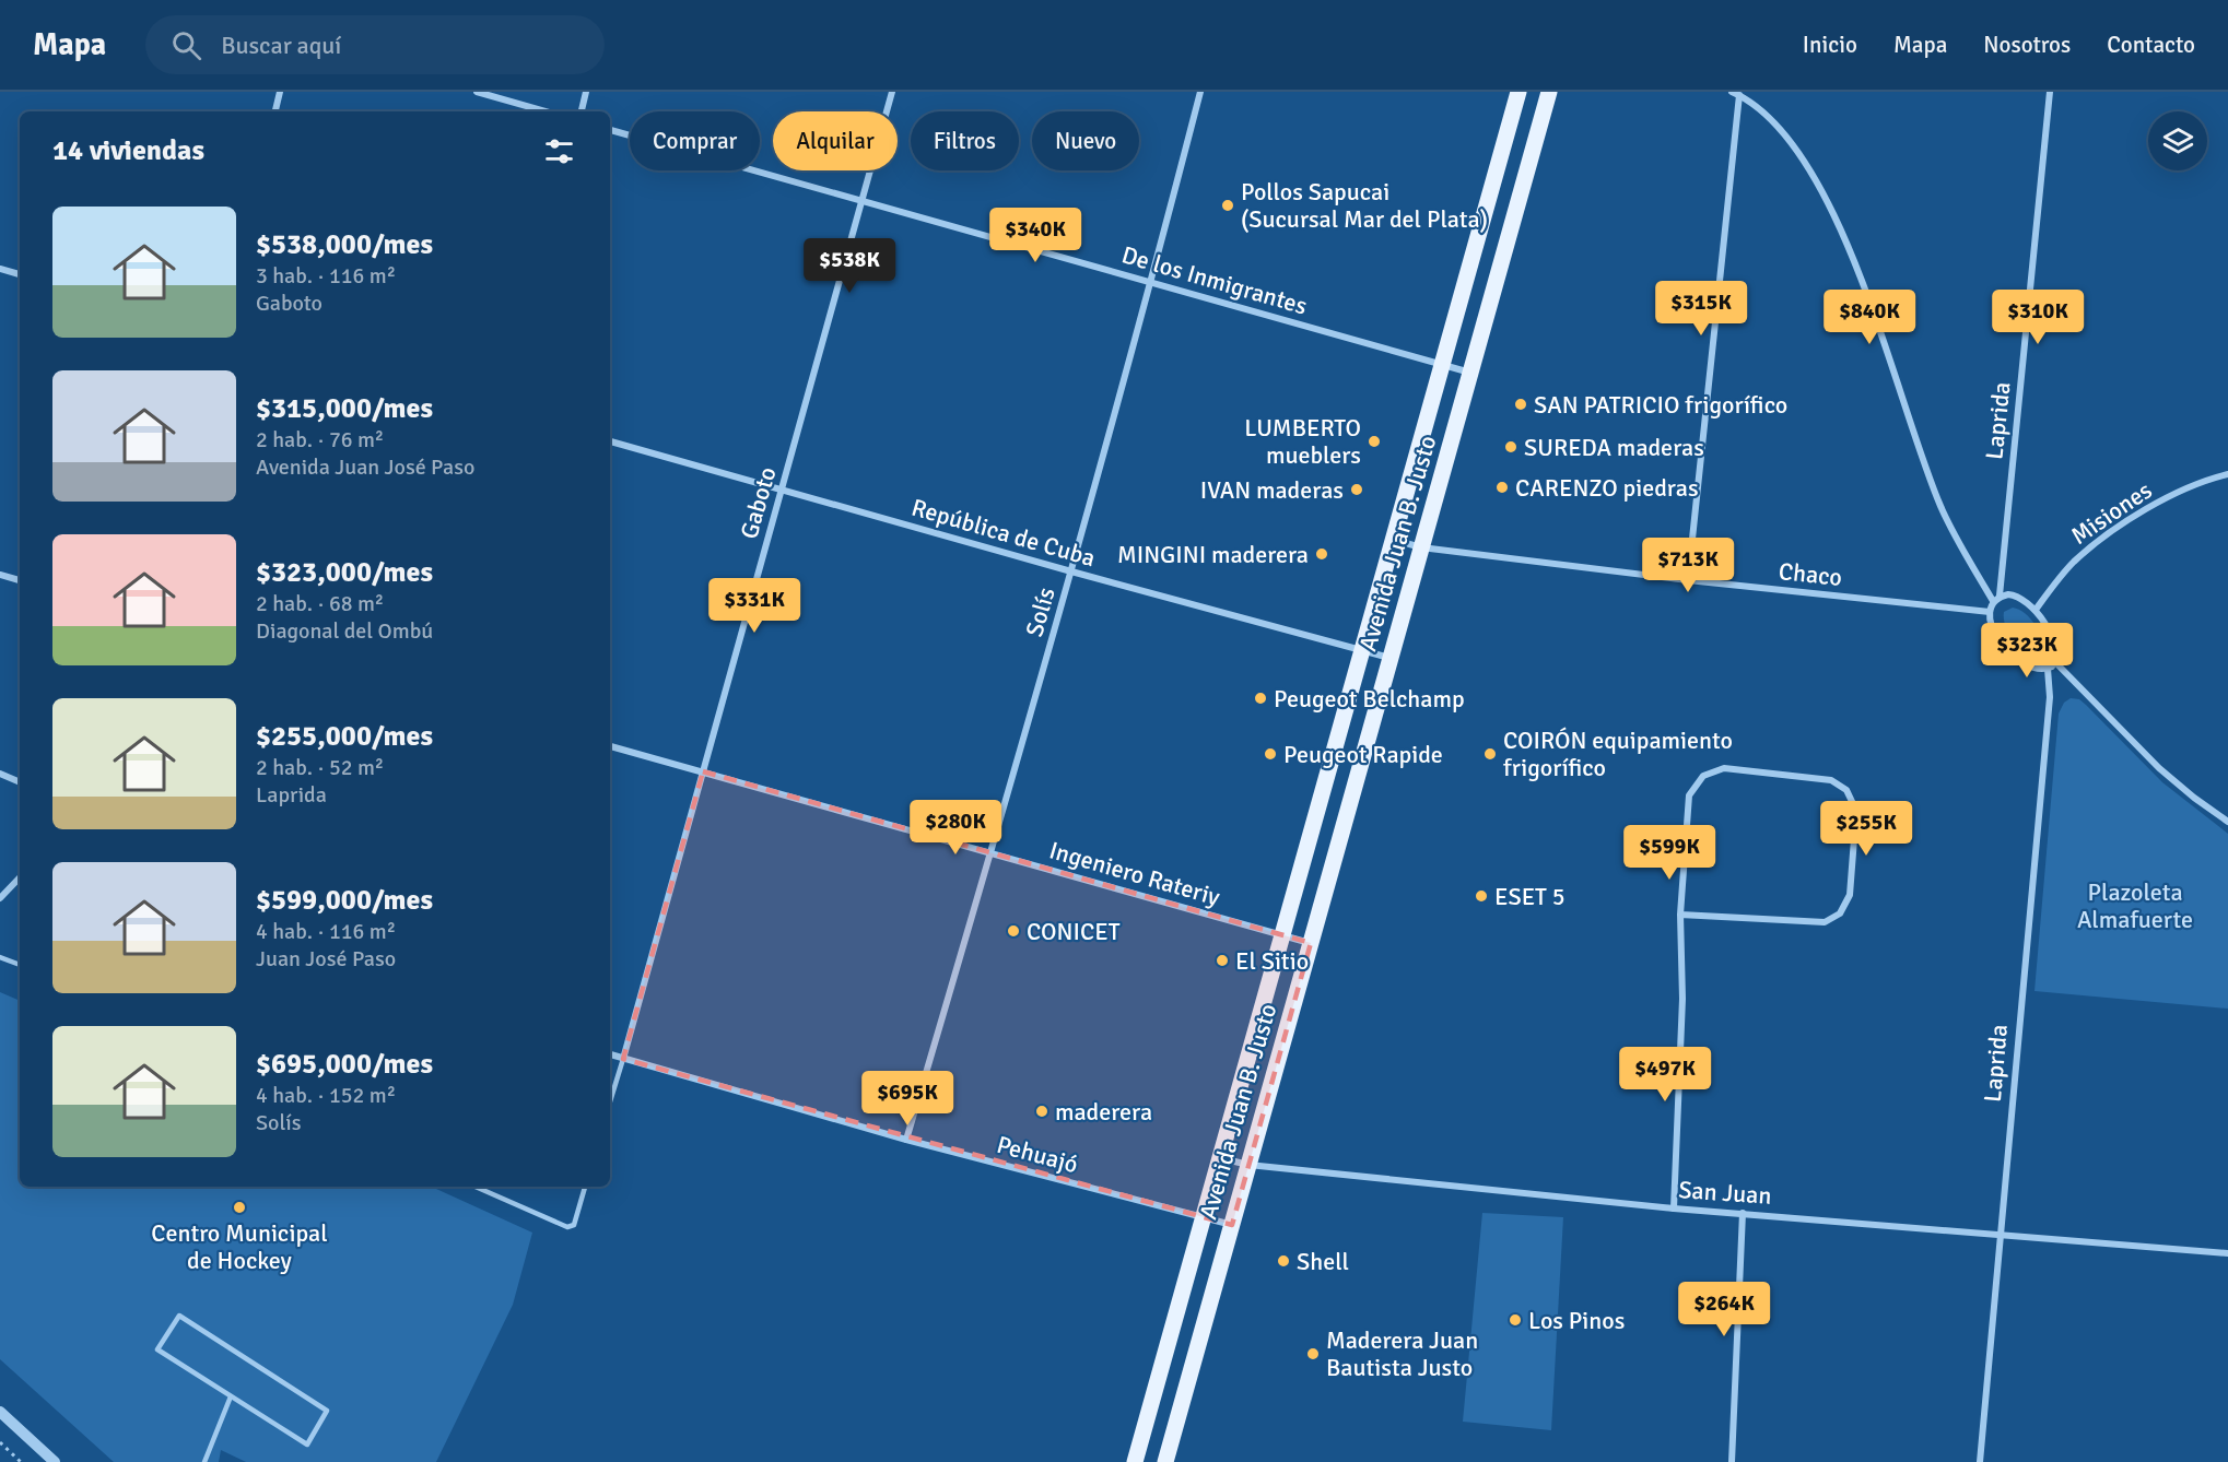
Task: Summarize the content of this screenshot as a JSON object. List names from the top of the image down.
{
  "streets": {
    "main road": ["Avenida Juan B. Justo"],
    "street": [
      "De los Inmigrantes",
      "Laprida",
      "Gaboto",
      "Misiones",
      "República de Cuba",
      "Chaco",
      "Solís",
      "Ingeniero Rateriy",
      "Pehuajó",
      "San Juan"
    ]
  },
  "crossings": [
    ["De los Inmigrantes", "Gaboto"],
    ["De los Inmigrantes", "Avenida Juan B. Justo"],
    ["De los Inmigrantes", "Solís"],
    ["Laprida", "San Juan"],
    ["Gaboto", "República de Cuba"],
    ["Gaboto", "Ingeniero Rateriy"],
    ["Gaboto", "Pehuajó"],
    ["República de Cuba", "Avenida Juan B. Justo"],
    ["República de Cuba", "Solís"],
    ["Avenida Juan B. Justo", "Chaco"],
    ["Avenida Juan B. Justo", "Ingeniero Rateriy"],
    ["Avenida Juan B. Justo", "Pehuajó"],
    ["Avenida Juan B. Justo", "San Juan"],
    ["Solís", "Ingeniero Rateriy"],
    ["Solís", "Pehuajó"]
  ],
  "parks": ["Plazoleta Almafuerte"],
  "places": [
    "Pollos Sapucai (Sucursal Mar del Plata)",
    "SAN PATRICIO frigorífico",
    "LUMBERTO mueblers",
    "SUREDA maderas",
    "CARENZO piedras",
    "IVAN maderas",
    "MINGINI maderera",
    "Peugeot Belchamp",
    "Peugeot Rapide",
    "COIRÓN equipamiento frigorífico",
    "ESET 5",
    "CONICET",
    "El Sitio",
    "maderera",
    "Centro Municipal de Hockey",
    "Shell",
    "Los Pinos",
    "Maderera Juan Bautista Justo"
  ],
  "page": {
    "header": "Mapa",
    "search": "Buscar aquí",
    "nav": [
      "Inicio",
      "Mapa",
      "Nosotros",
      "Contacto"
    ],
    "chip": [
      "Comprar",
      "Alquilar",
      "Filtros",
      "Nuevo"
    ],
    "heading": "14 viviendas",
    "list": [
      {
        "name": "$538,000/mes",
        "note": "3 hab. · 116 m² · Gaboto"
      },
      {
        "name": "$315,000/mes",
        "note": "2 hab. · 76 m² · Avenida Juan José Paso"
      },
      {
        "name": "$323,000/mes",
        "note": "2 hab. · 68 m² · Diagonal del Ombú"
      },
      {
        "name": "$255,000/mes",
        "note": "2 hab. · 52 m² · Laprida"
      },
      {
        "name": "$599,000/mes",
        "note": "4 hab. · 116 m² · Juan José Paso"
      },
      {
        "name": "$695,000/mes",
        "note": "4 hab. · 152 m² · Solís"
      }
    ],
    "price": [
      "$340K",
      "$538K",
      "$315K",
      "$840K",
      "$310K",
      "$713K",
      "$331K",
      "$323K",
      "$280K",
      "$255K",
      "$599K",
      "$497K",
      "$695K",
      "$264K"
    ]
  }
}
